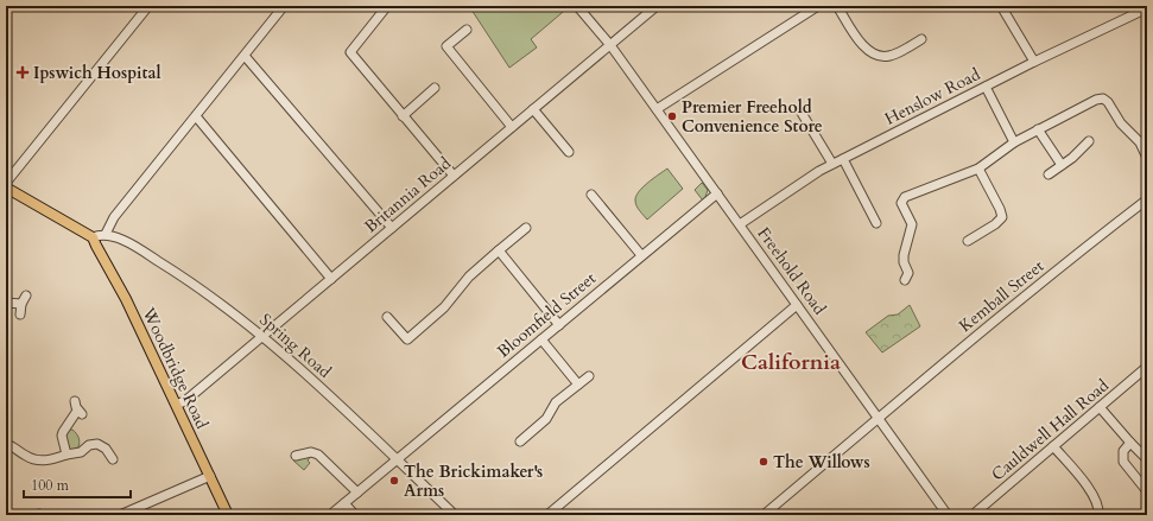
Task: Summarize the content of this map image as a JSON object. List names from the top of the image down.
{
  "streets": {
    "main road": ["Woodbridge Road"],
    "street": [
      "Henslow Road",
      "Britannia Road",
      "Freehold Road",
      "Kemball Street",
      "Bloomfield Street",
      "Spring Road",
      "Cauldwell Hall Road"
    ]
  },
  "crossings": [
    ["Henslow Road", "Freehold Road"],
    ["Britannia Road", "Freehold Road"],
    ["Britannia Road", "Spring Road"],
    ["Britannia Road", "Woodbridge Road"],
    ["Freehold Road", "Kemball Street"],
    ["Freehold Road", "Bloomfield Street"],
    ["Bloomfield Street", "Spring Road"]
  ],
  "districts": ["California"],
  "places": {
    "health": ["Ipswich Hospital"],
    "other": ["Premier Freehold Convenience Store", "The Willows", "The Brickimaker's Arms"]
  },
  "scale_bar": "100 m"
}
